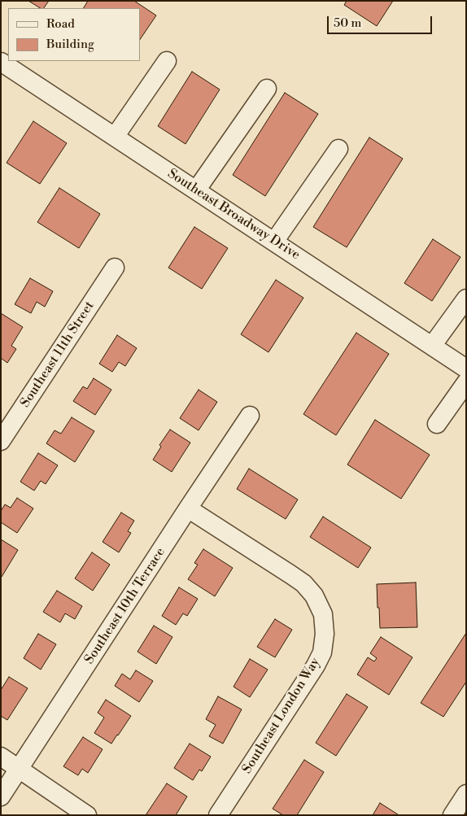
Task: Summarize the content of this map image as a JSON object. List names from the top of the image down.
{
  "streets": {
    "street": [
      "Southeast Broadway Drive",
      "Southeast 11th Street",
      "Southeast 10th Terrace",
      "Southeast London Way"
    ]
  },
  "crossings": [
    ["Southeast 10th Terrace", "Southeast London Way"]
  ],
  "legend": ["Road", "Building"],
  "scale_bar": "50 m"
}
